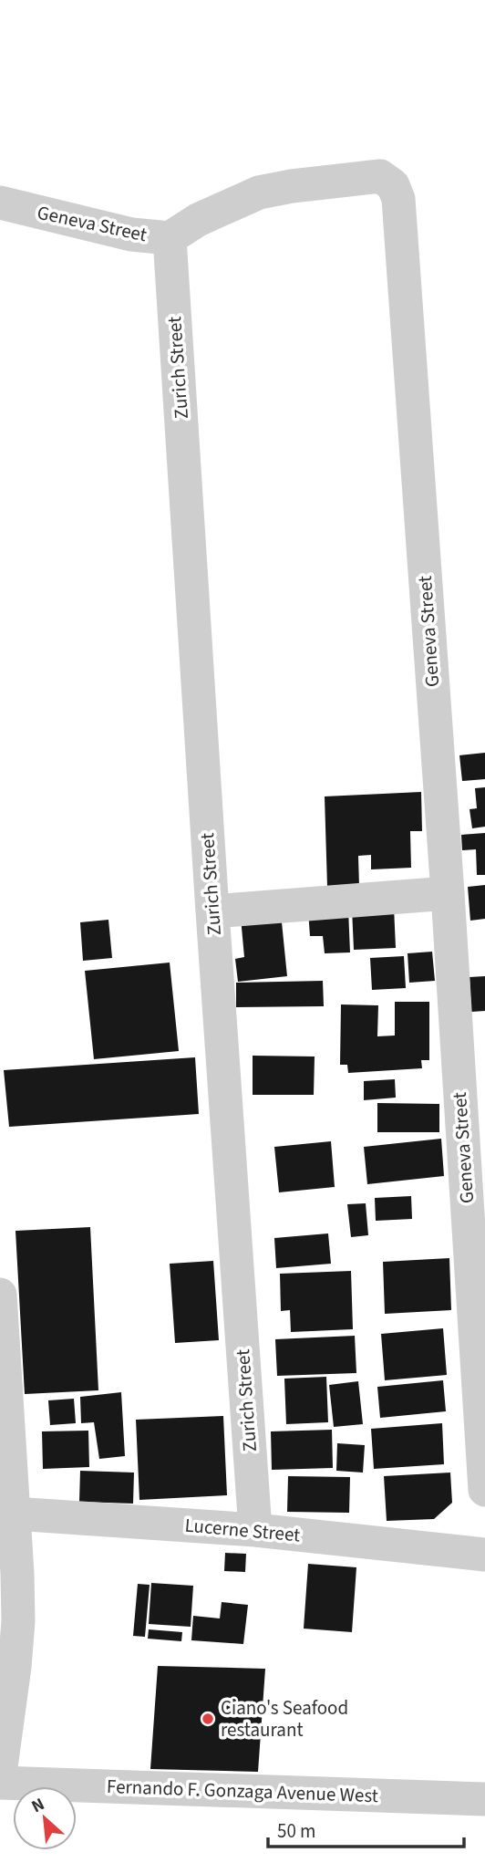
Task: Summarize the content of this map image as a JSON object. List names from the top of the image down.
{
  "streets": {
    "street": [
      "Geneva Street",
      "Zurich Street",
      "Lucerne Street",
      "Fernando F. Gonzaga Avenue West"
    ]
  },
  "crossings": [
    ["Geneva Street", "Zurich Street"],
    ["Zurich Street", "Lucerne Street"]
  ],
  "places": ["Ciano's Seafood restaurant"],
  "scale_bar": "50 m",
  "north": "top left"
}
